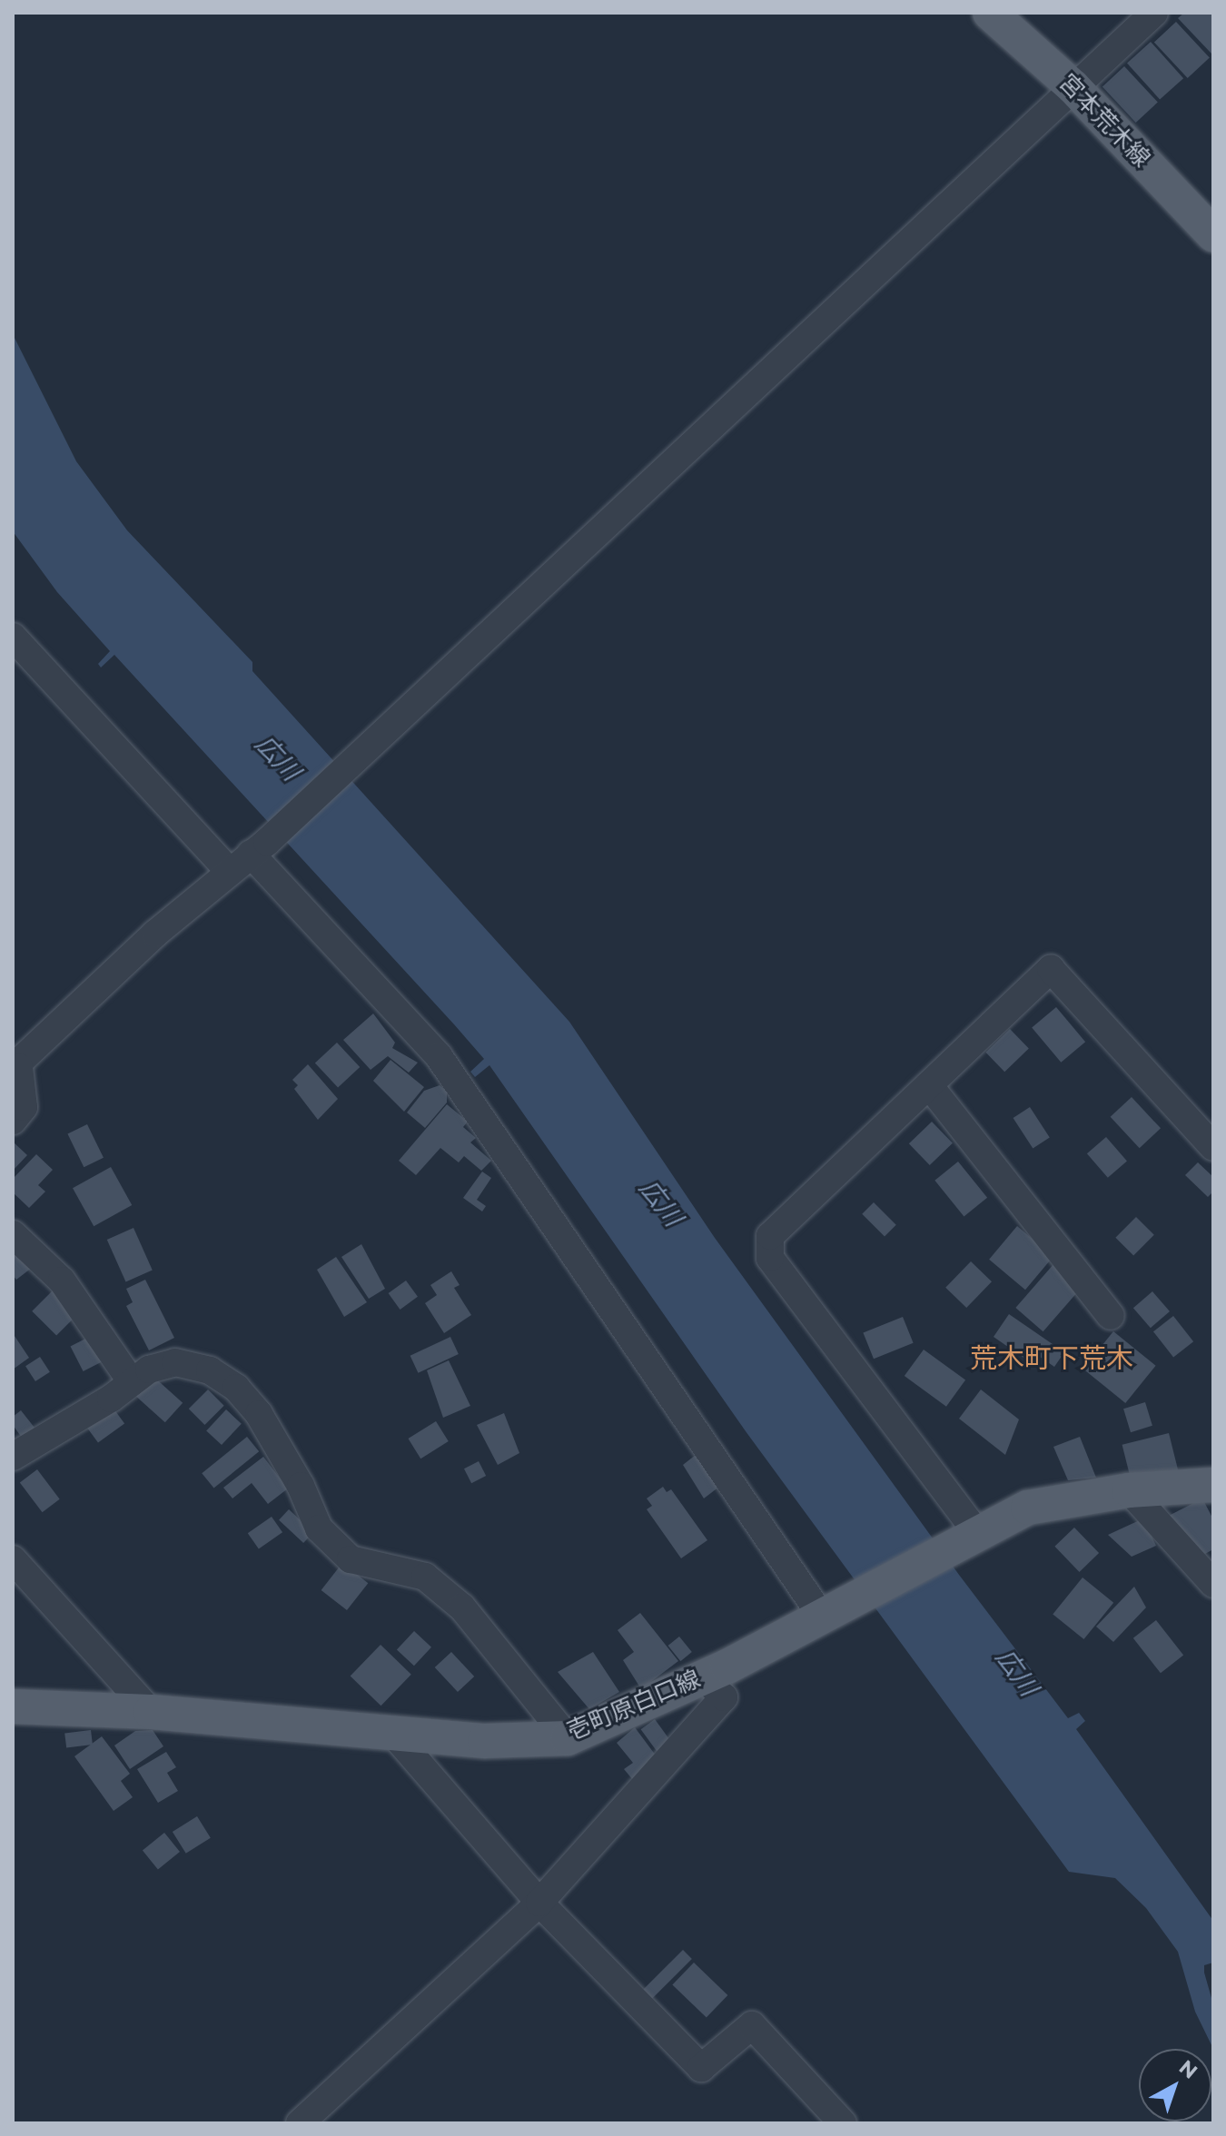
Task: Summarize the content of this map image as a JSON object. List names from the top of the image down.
{
  "streets": {
    "main road": ["宮本荒木線", "壱町原白口線"]
  },
  "districts": ["荒木町下荒木"],
  "water": ["広川"],
  "north": "top right"
}
